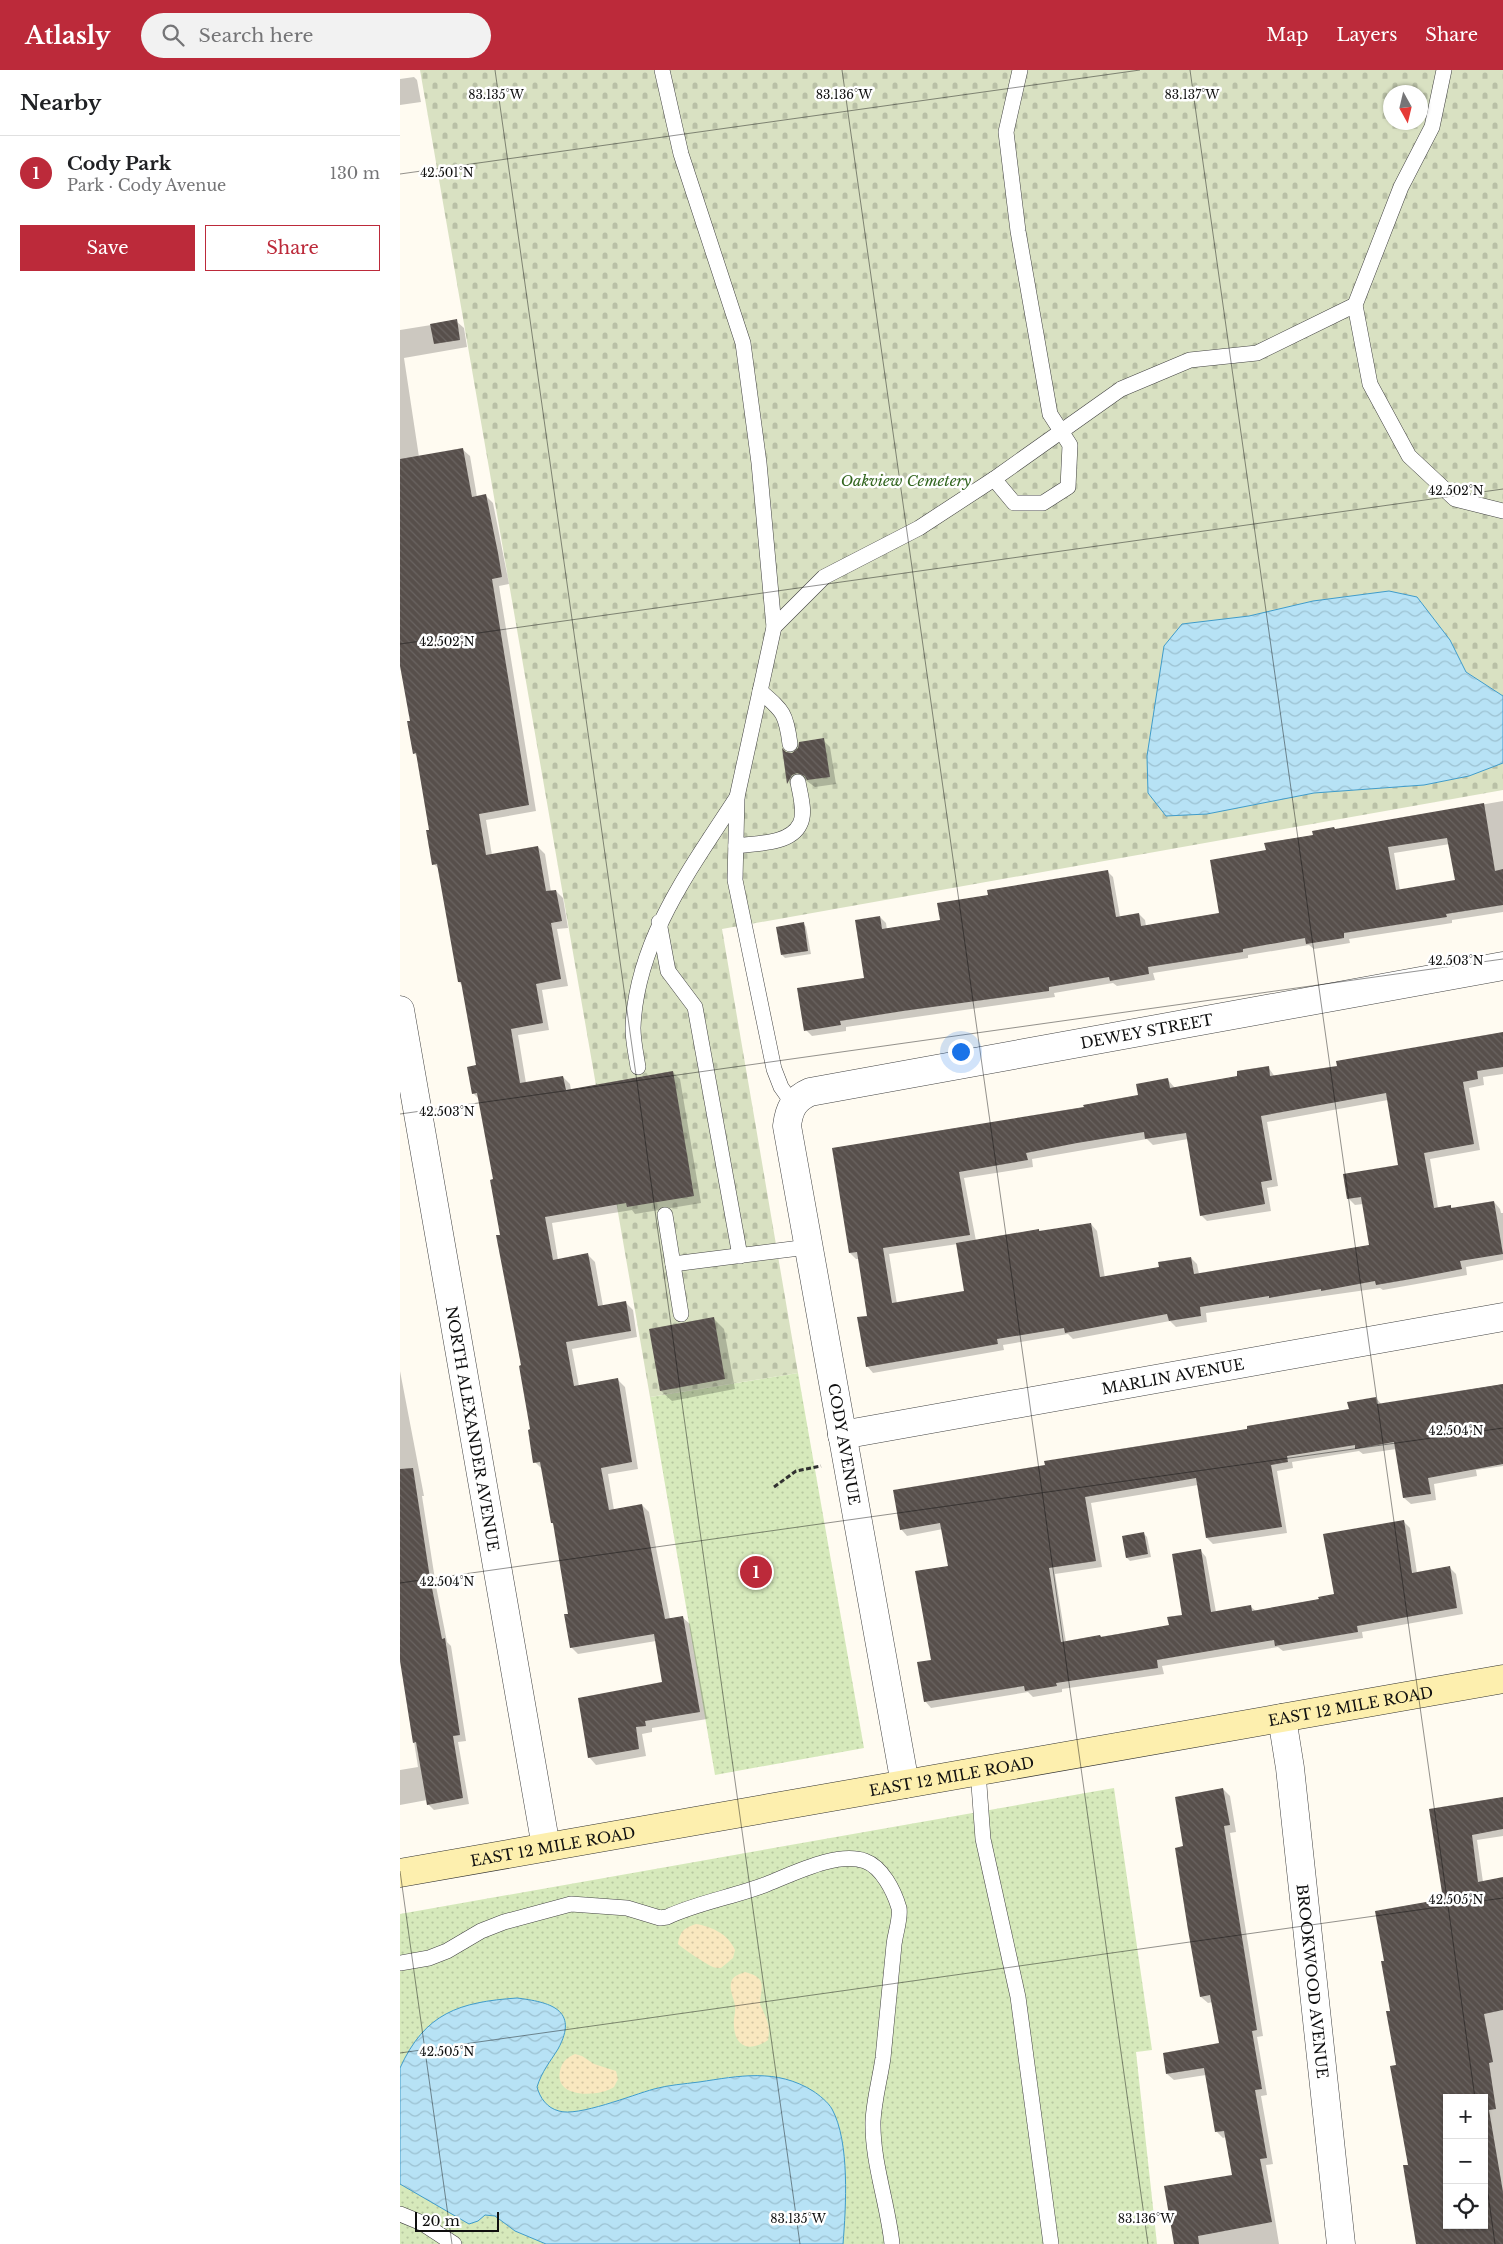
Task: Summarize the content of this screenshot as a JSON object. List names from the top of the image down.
{
  "streets": {
    "main road": ["EAST 12 MILE ROAD"],
    "street": [
      "DEWEY STREET",
      "MARLIN AVENUE",
      "NORTH ALEXANDER AVENUE",
      "CODY AVENUE",
      "BROOKWOOD AVENUE"
    ]
  },
  "crossings": [
    ["DEWEY STREET", "CODY AVENUE"],
    ["MARLIN AVENUE", "CODY AVENUE"],
    ["NORTH ALEXANDER AVENUE", "EAST 12 MILE ROAD"],
    ["CODY AVENUE", "EAST 12 MILE ROAD"],
    ["EAST 12 MILE ROAD", "BROOKWOOD AVENUE"]
  ],
  "parks": ["Oakview Cemetery"],
  "scale_bar": "20 m",
  "north": "bottom",
  "page": {
    "header": "Atlasly",
    "search": "Search here",
    "nav": ["Map", "Layers", "Share"],
    "heading": "Nearby",
    "list": [
      {
        "mark": "1",
        "name": "Cody Park",
        "note": "Park · Cody Avenue",
        "value": "130 m"
      }
    ],
    "buttons": ["Save", "Share"],
    "pins": "1",
    "map_buttons": ["+", "−"],
    "scale": "20 m"
  },
  "coordinates": [
    "83.135°W",
    "83.136°W",
    "83.137°W",
    "42.501°N",
    "42.502°N",
    "42.503°N",
    "42.504°N",
    "42.505°N"
  ]
}
